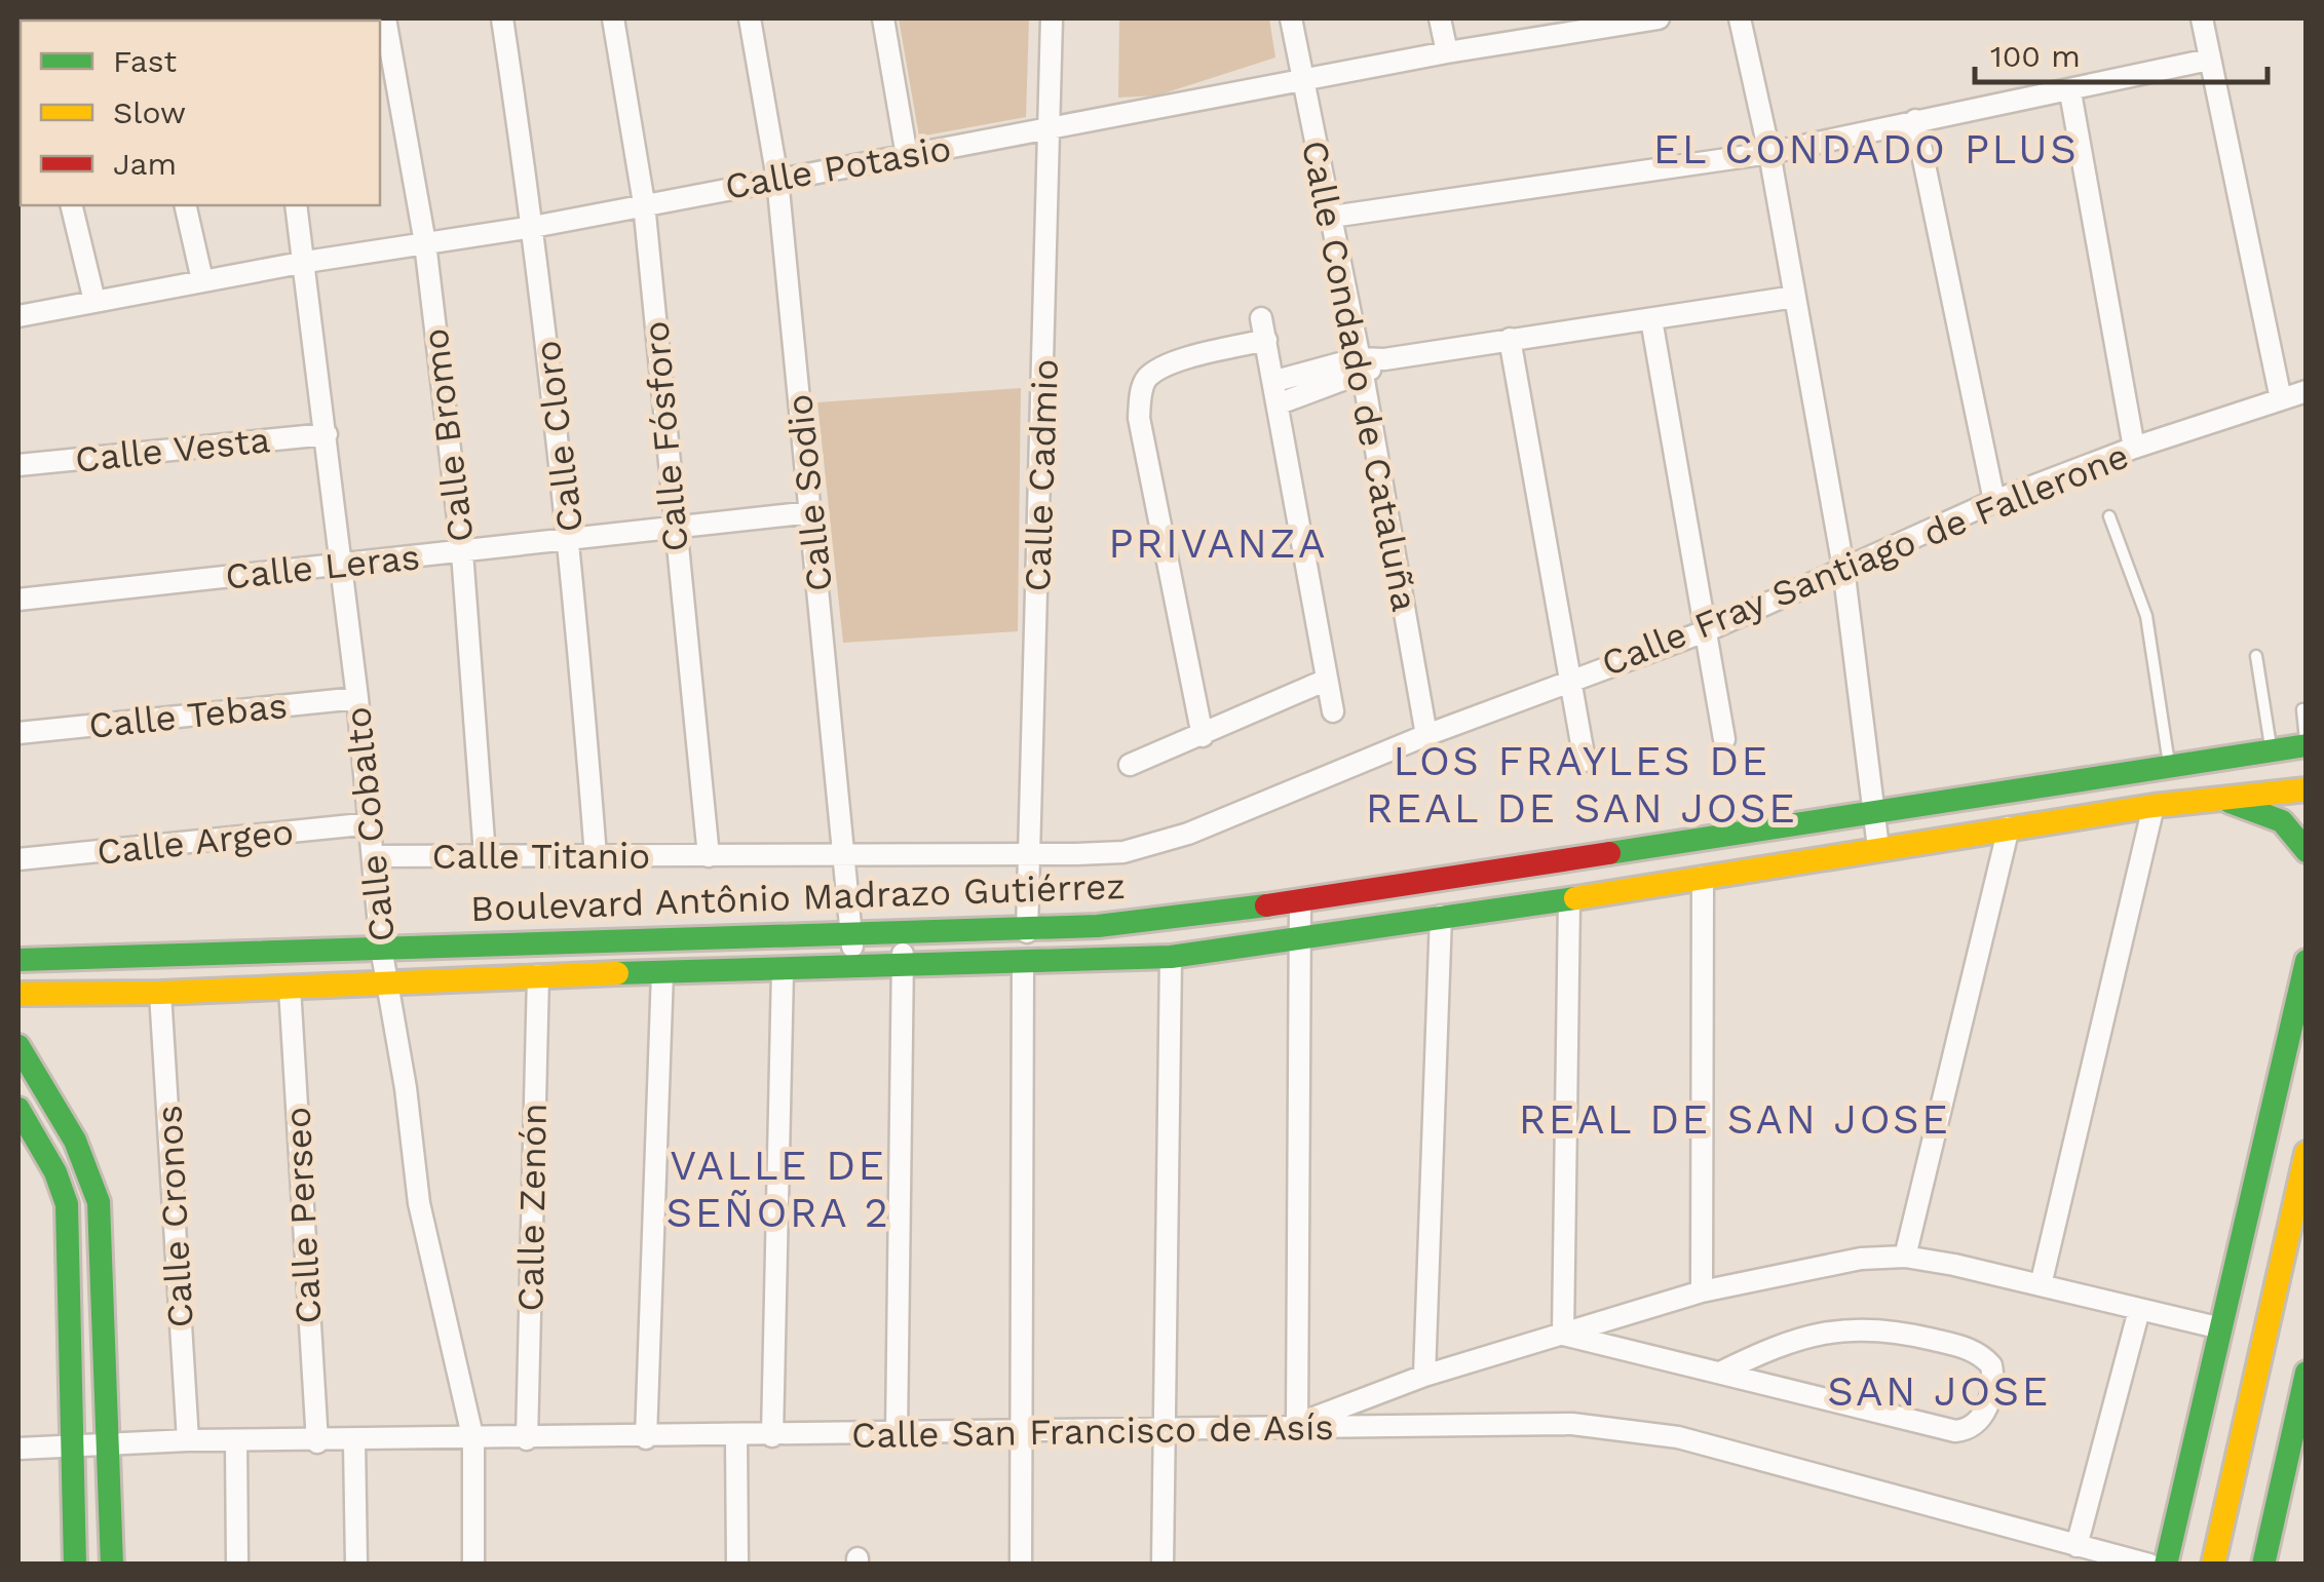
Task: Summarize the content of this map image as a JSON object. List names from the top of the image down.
{
  "streets": {
    "street": [
      "Calle Potasio",
      "Calle Condado de Cataluña",
      "Calle Bromo",
      "Calle Cloro",
      "Calle Fósforo",
      "Calle Vesta",
      "Calle Cadmio",
      "Calle Sodio",
      "Calle Fray Santiago de Fallerone",
      "Calle Leras",
      "Calle Tebas",
      "Calle Cobalto",
      "Calle Argeo",
      "Calle Titanio",
      "Boulevard Antônio Madrazo Gutiérrez",
      "Calle Zenón",
      "Calle Perseo",
      "Calle Cronos",
      "Calle San Francisco de Asís"
    ]
  },
  "crossings": [
    ["Calle Potasio", "Calle Condado de Cataluña"],
    ["Calle Potasio", "Calle Bromo"],
    ["Calle Potasio", "Calle Cloro"],
    ["Calle Potasio", "Calle Fósforo"],
    ["Calle Potasio", "Calle Cadmio"],
    ["Calle Potasio", "Calle Sodio"],
    ["Calle Potasio", "Calle Cobalto"],
    ["Calle Condado de Cataluña", "Calle Fray Santiago de Fallerone"],
    ["Calle Condado de Cataluña", "Calle Titanio"],
    ["Calle Bromo", "Calle Leras"],
    ["Calle Bromo", "Calle Titanio"],
    ["Calle Cloro", "Calle Leras"],
    ["Calle Cloro", "Calle Titanio"],
    ["Calle Fósforo", "Calle Leras"],
    ["Calle Fósforo", "Calle Titanio"],
    ["Calle Vesta", "Calle Cobalto"],
    ["Calle Cadmio", "Calle Titanio"],
    ["Calle Cadmio", "Boulevard Antônio Madrazo Gutiérrez"],
    ["Calle Sodio", "Calle Leras"],
    ["Calle Sodio", "Calle Titanio"],
    ["Calle Sodio", "Boulevard Antônio Madrazo Gutiérrez"],
    ["Calle Fray Santiago de Fallerone", "Calle Titanio"],
    ["Calle Leras", "Calle Cobalto"],
    ["Calle Tebas", "Calle Cobalto"],
    ["Calle Cobalto", "Calle Argeo"],
    ["Calle Cobalto", "Calle Titanio"],
    ["Calle Cobalto", "Boulevard Antônio Madrazo Gutiérrez"],
    ["Calle Cobalto", "Calle San Francisco de Asís"],
    ["Boulevard Antônio Madrazo Gutiérrez", "Calle Zenón"],
    ["Boulevard Antônio Madrazo Gutiérrez", "Calle Perseo"],
    ["Boulevard Antônio Madrazo Gutiérrez", "Calle Cronos"],
    ["Calle Zenón", "Calle San Francisco de Asís"],
    ["Calle Perseo", "Calle San Francisco de Asís"],
    ["Calle Cronos", "Calle San Francisco de Asís"]
  ],
  "districts": [
    "EL CONDADO PLUS",
    "PRIVANZA",
    "LOS FRAYLES DE REAL DE SAN JOSE",
    "REAL DE SAN JOSE",
    "VALLE DE SEÑORA 2",
    "SAN JOSE"
  ],
  "legend": ["Fast", "Slow", "Jam"],
  "scale_bar": "100 m"
}
